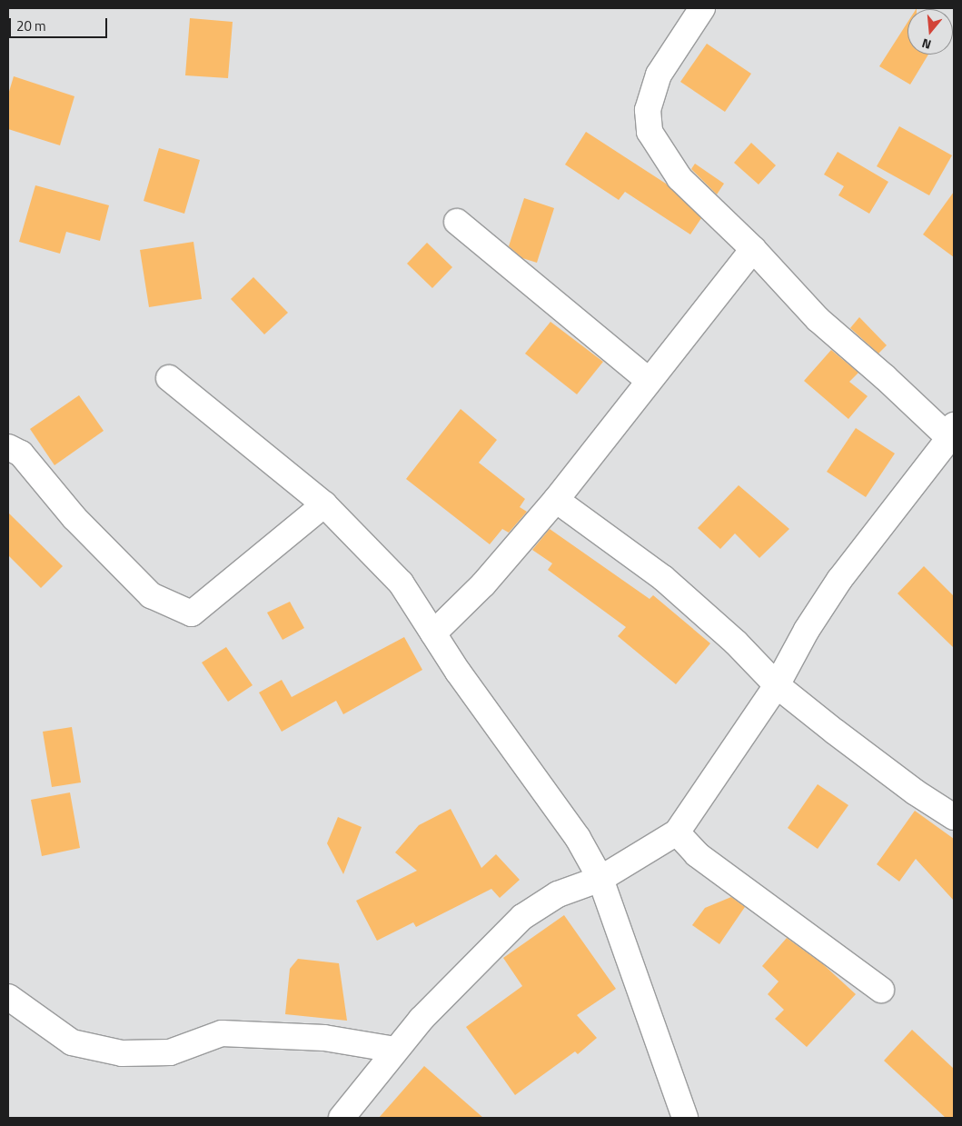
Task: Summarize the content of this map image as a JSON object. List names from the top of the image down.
{
  "scale_bar": "20 m",
  "north": "bottom"
}
